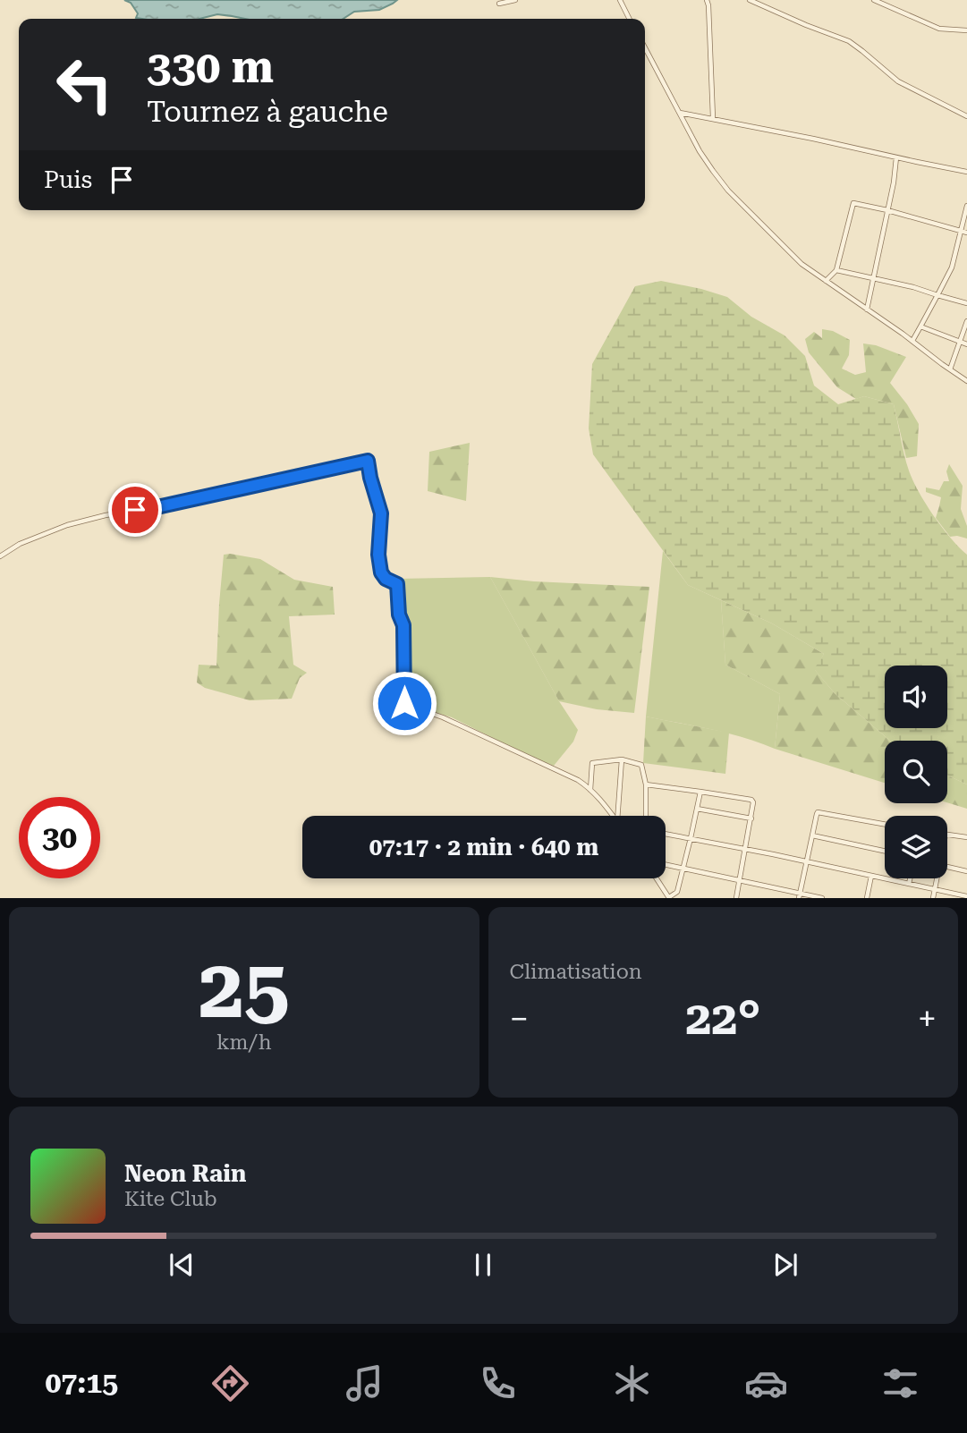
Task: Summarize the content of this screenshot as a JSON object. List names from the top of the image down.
{
  "page": {
    "turn": ["330 m", "Tournez à gauche"],
    "then": "Puis",
    "limit": "30",
    "trip": "07:17 · 2 min · 640 m",
    "tile": [
      ["25", "km/h"],
      "Climatisation"
    ],
    "heat": ["−", "22°", "+"],
    "song": ["Neon Rain", "Kite Club"],
    "tabs": "07:15"
  }
}
